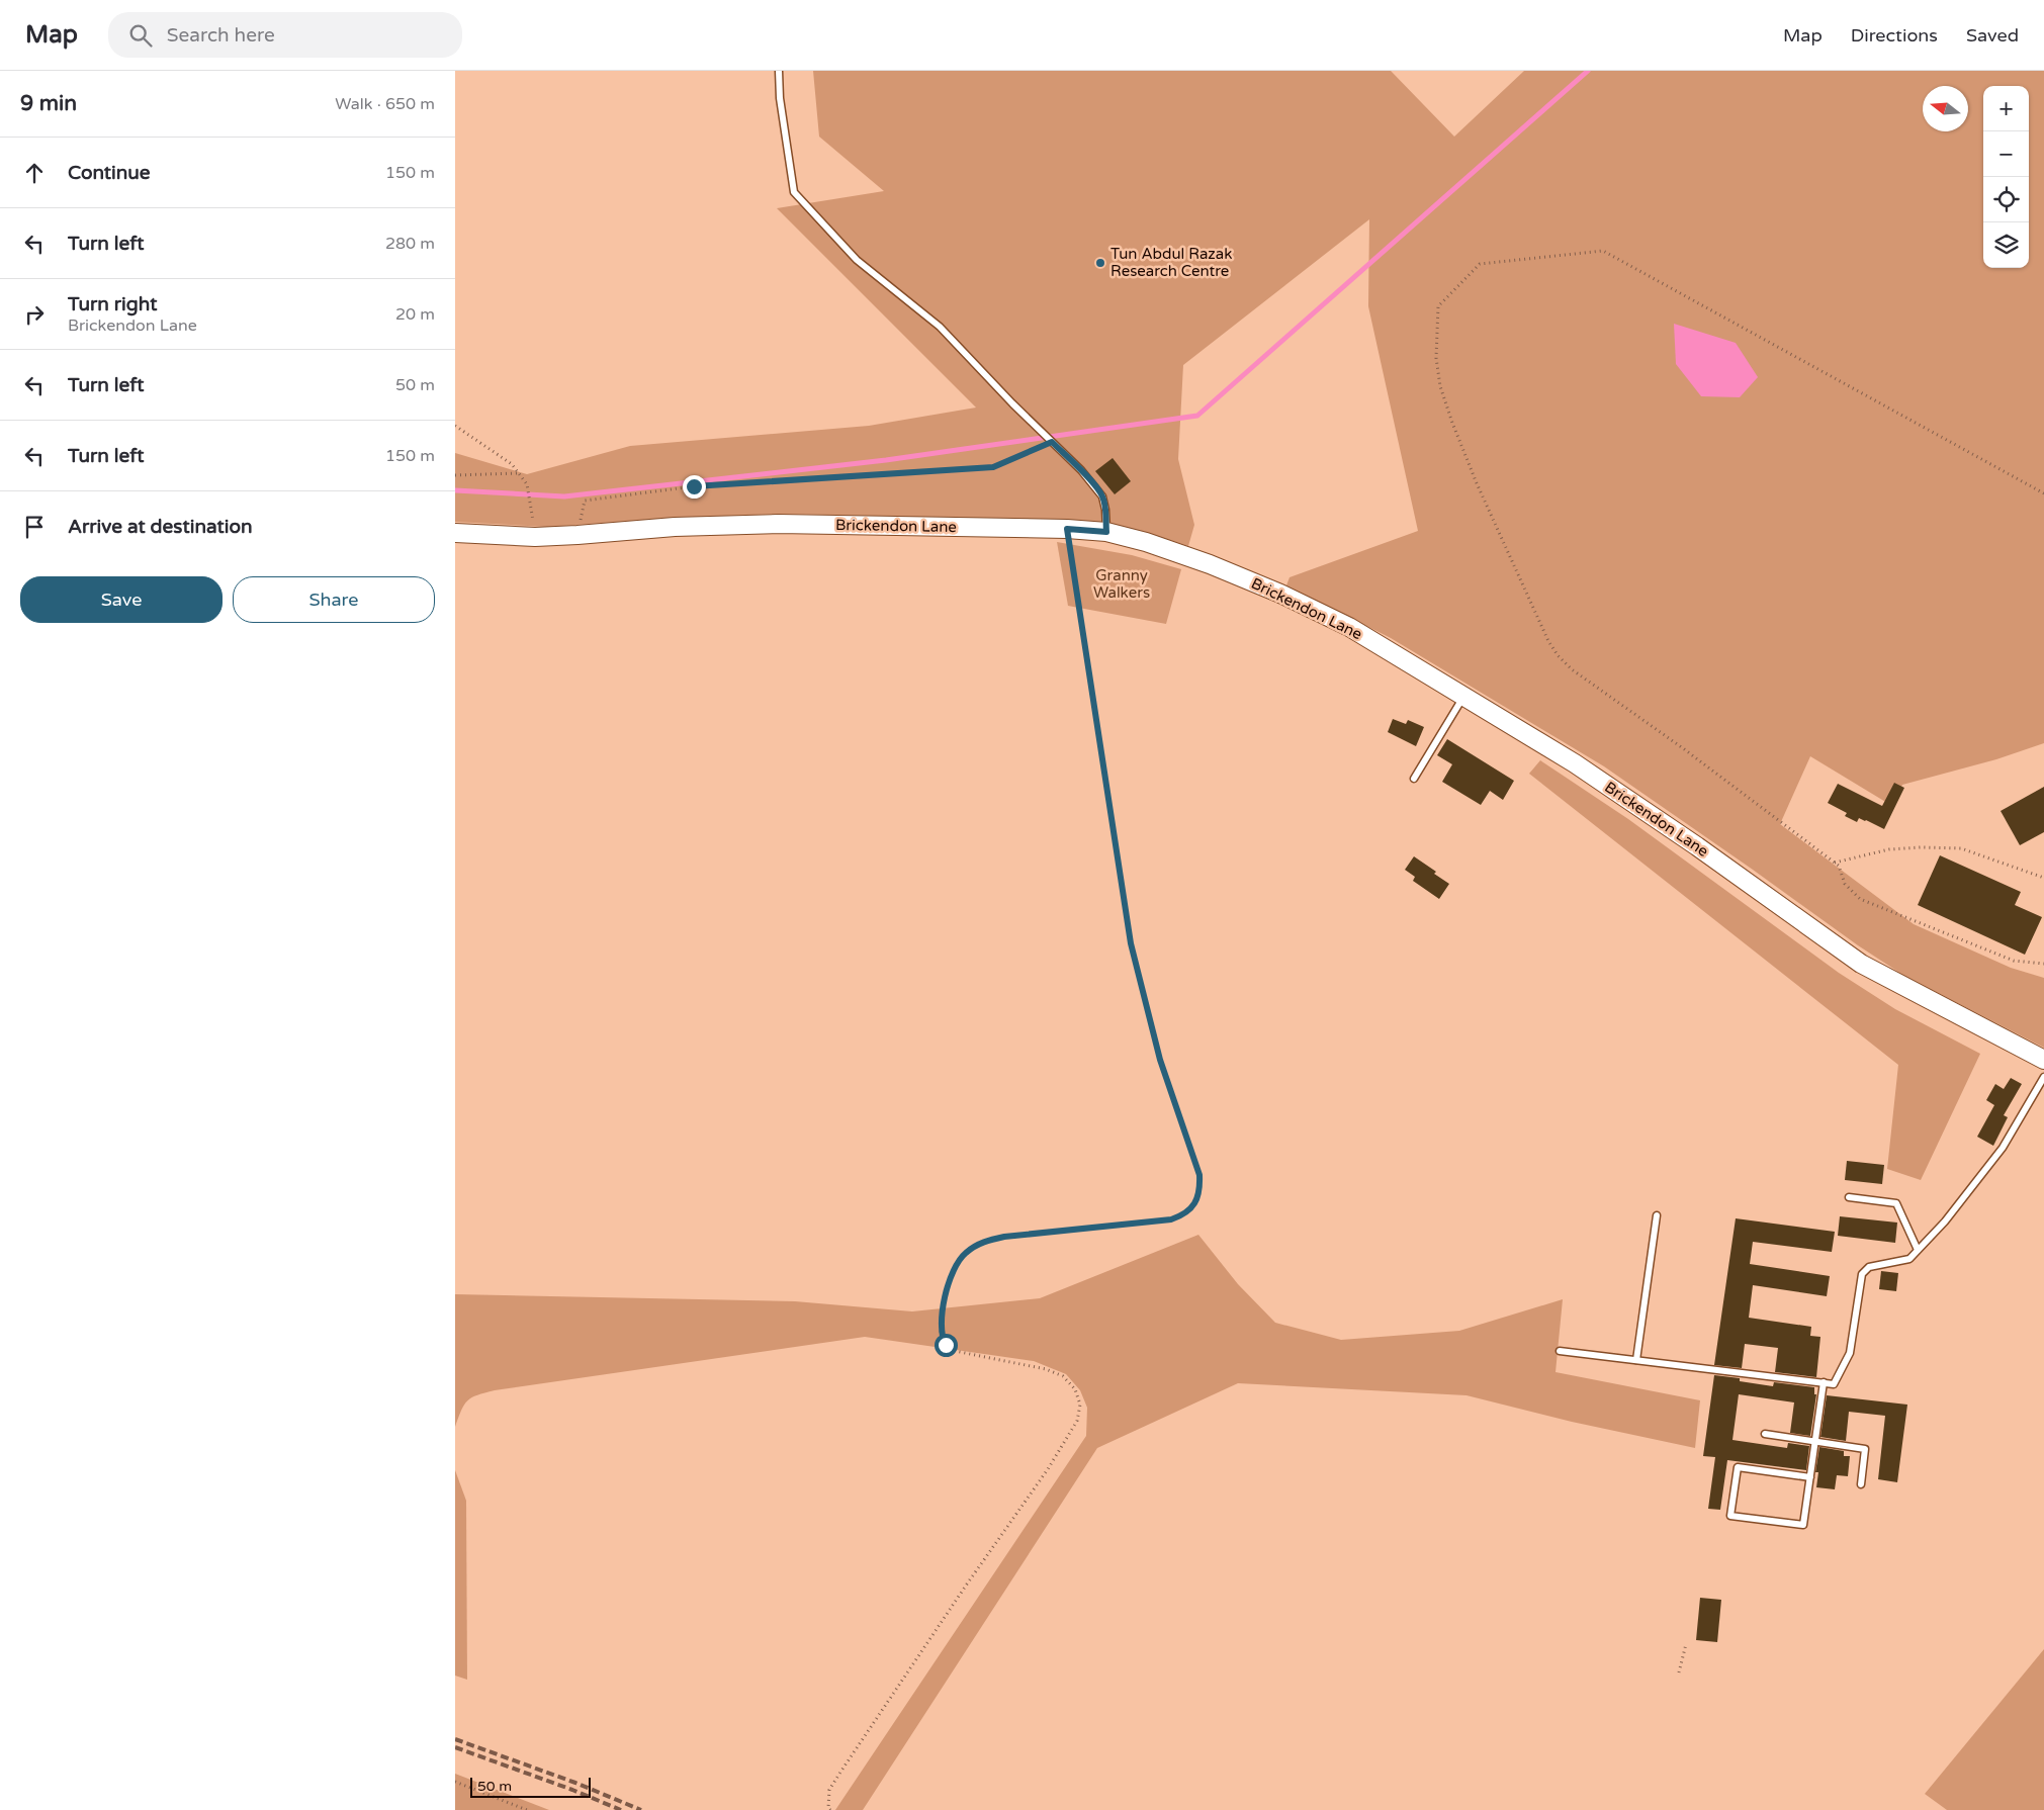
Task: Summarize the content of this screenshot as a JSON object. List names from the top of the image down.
{
  "streets": {
    "street": ["Brickendon Lane"]
  },
  "parks": ["Granny Walkers"],
  "places": ["Tun Abdul Razak Research Centre"],
  "scale_bar": "50 m",
  "north": "left",
  "page": {
    "header": "Map",
    "search": "Search here",
    "nav": ["Map", "Directions", "Saved"],
    "heading": ["9 min", "Walk · 650 m"],
    "map_buttons": ["+", "−"],
    "list": [
      ["Continue", "150 m"],
      ["Turn left", "280 m"],
      ["Turn right", "Brickendon Lane", "20 m"],
      ["Turn left", "50 m"],
      ["Turn left", "150 m"],
      "Arrive at destination"
    ],
    "buttons": ["Save", "Share"],
    "scale": "50 m"
  }
}
